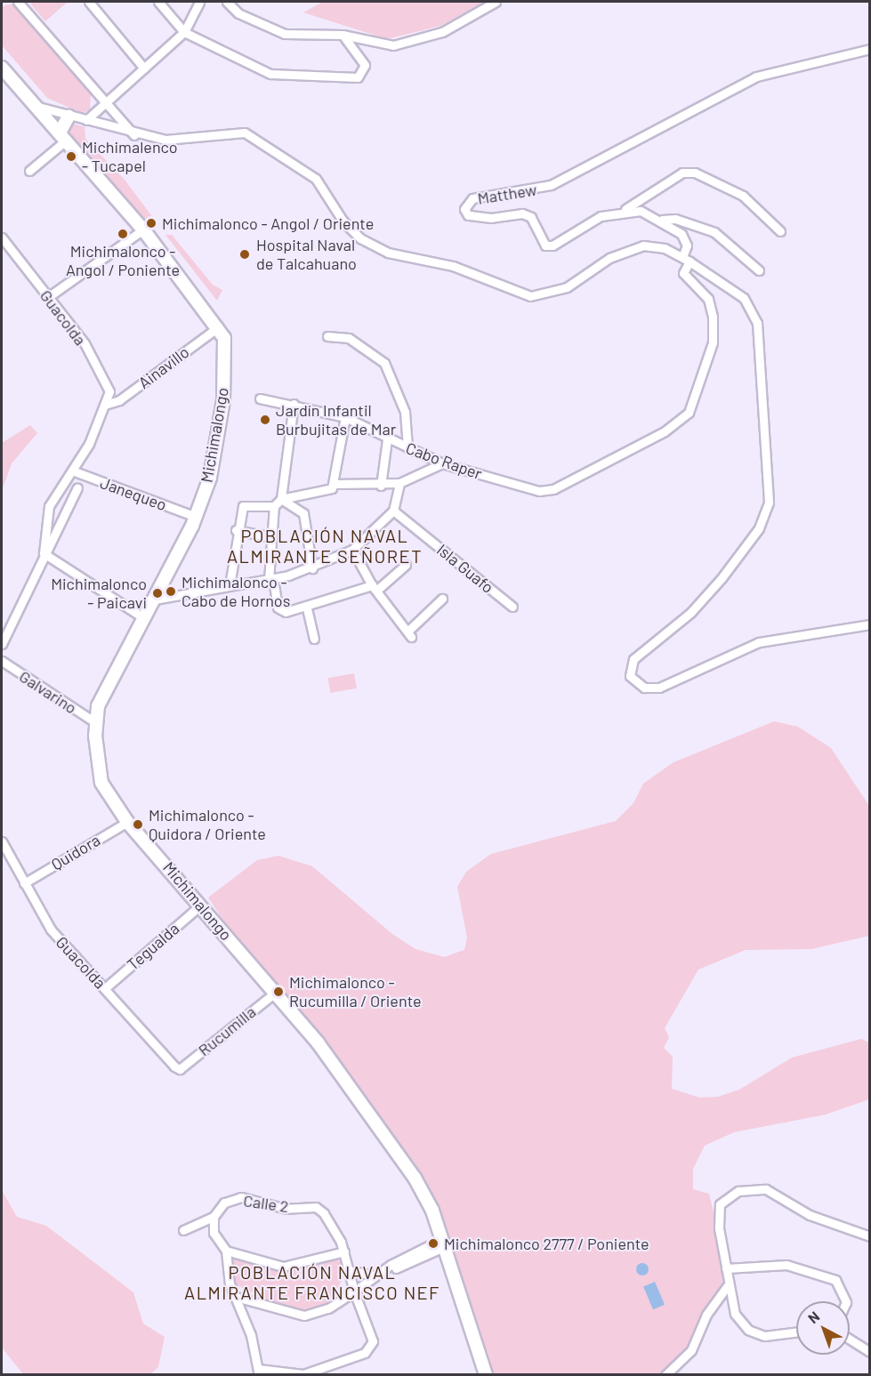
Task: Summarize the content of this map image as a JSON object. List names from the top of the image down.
{
  "streets": {
    "main road": ["Michimalongo"],
    "street": [
      "Matthew",
      "Guacolda",
      "Ainavillo",
      "Cabo Raper",
      "Janequeo",
      "Isla Guafo",
      "Galvarino",
      "Quidora",
      "Tegualda",
      "Rucumilla",
      "Calle 2"
    ]
  },
  "crossings": [
    ["Guacolda", "Ainavillo"],
    ["Guacolda", "Quidora"],
    ["Guacolda", "Tegualda"],
    ["Guacolda", "Rucumilla"],
    ["Ainavillo", "Michimalongo"],
    ["Michimalongo", "Janequeo"],
    ["Michimalongo", "Galvarino"],
    ["Michimalongo", "Quidora"],
    ["Michimalongo", "Tegualda"],
    ["Michimalongo", "Rucumilla"]
  ],
  "districts": ["POBLACIÓN NAVAL ALMIRANTE SEÑORET", "POBLACIÓN NAVAL ALMIRANTE FRANCISCO NEF"],
  "places": [
    "Michimalenco - Tucapel",
    "Michimalonco - Angol / Oriente",
    "Michimalonco - Angol / Poniente",
    "Hospital Naval de Talcahuano",
    "Jardín Infantil Burbujitas de Mar",
    "Michimalonco - Cabo de Hornos",
    "Michimalonco - Paicavi",
    "Michimalonco - Quidora / Oriente",
    "Michimalonco - Rucumilla / Oriente",
    "Michimalonco 2777 / Poniente"
  ],
  "north": "top left"
}
